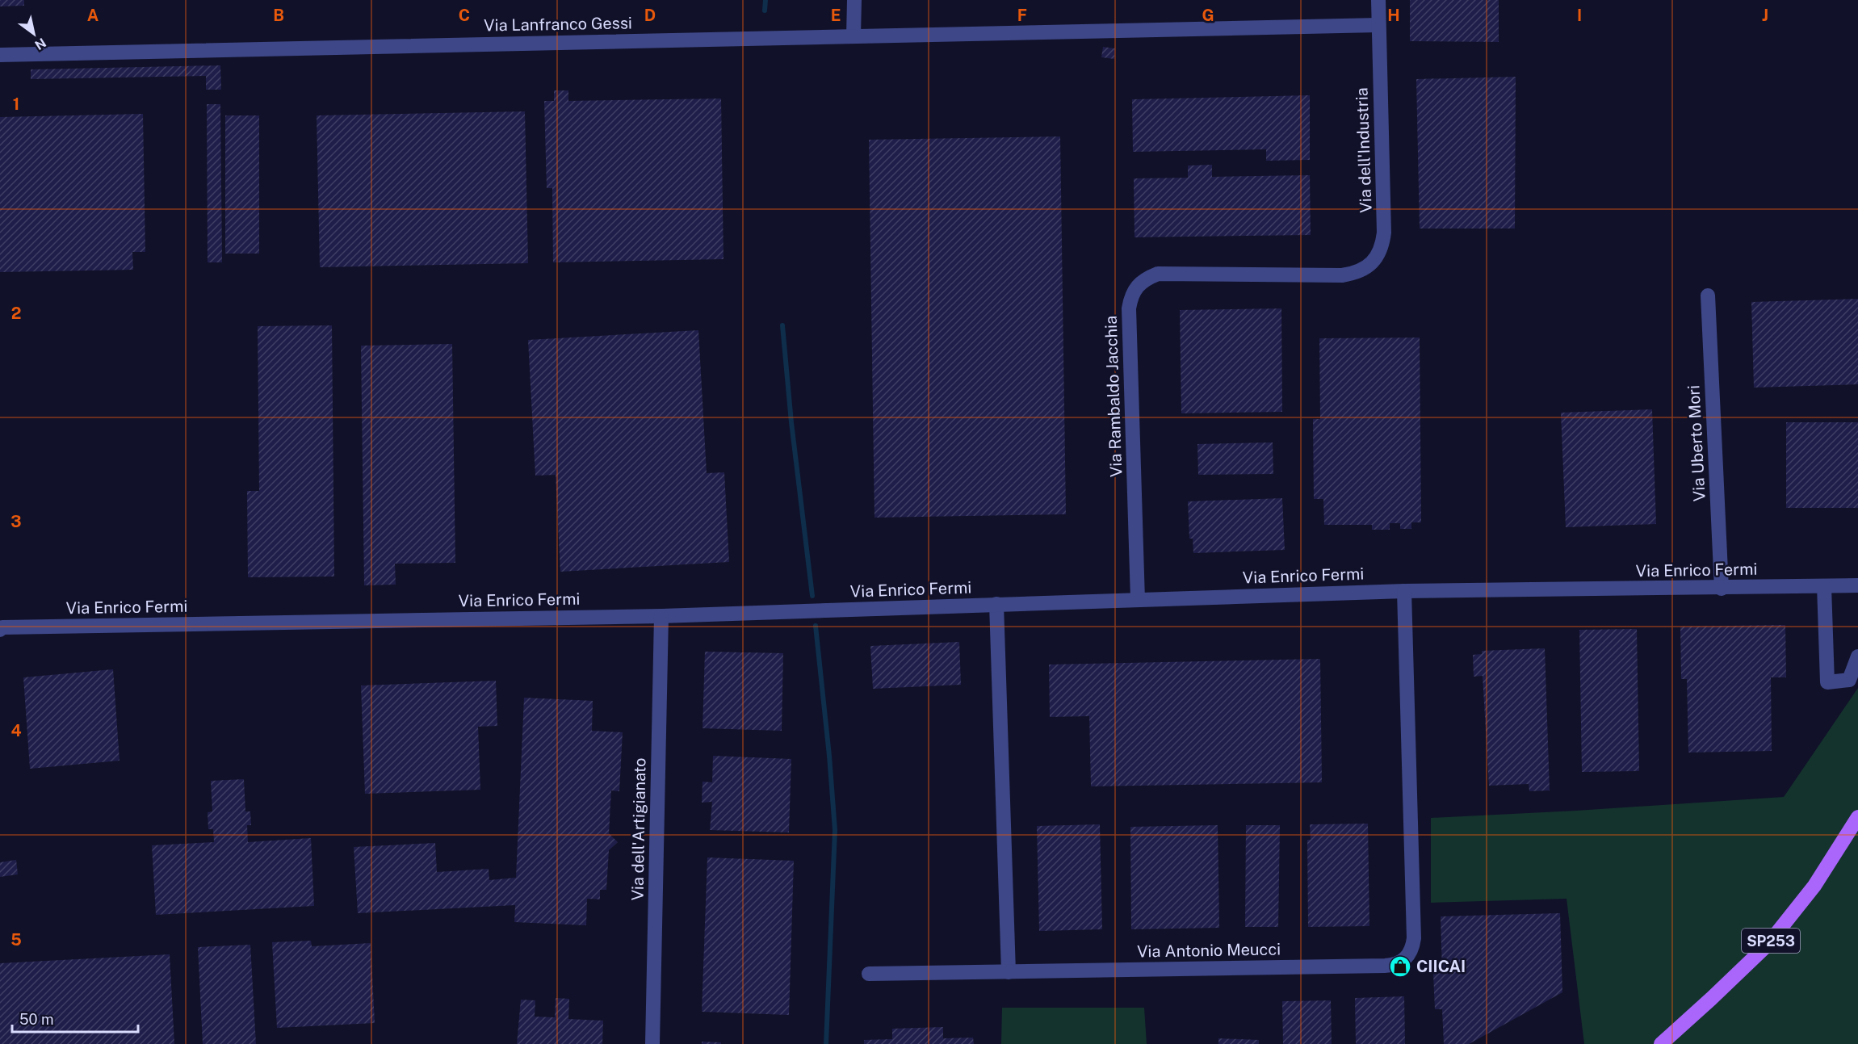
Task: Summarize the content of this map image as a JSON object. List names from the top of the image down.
{
  "streets": {
    "main road": ["SP253"],
    "street": [
      "Via Lanfranco Gessi",
      "Via dell'Industria",
      "Via Rambaldo Jacchia",
      "Via Uberto Mori",
      "Via Enrico Fermi",
      "Via dell'Artigianato",
      "Via Antonio Meucci"
    ]
  },
  "crossings": [
    ["Via Lanfranco Gessi", "Via dell'Industria"],
    ["Via dell'Industria", "Via Rambaldo Jacchia"],
    ["Via Rambaldo Jacchia", "Via Enrico Fermi"],
    ["Via Uberto Mori", "Via Enrico Fermi"],
    ["Via Enrico Fermi", "Via dell'Artigianato"],
    ["Via Enrico Fermi", "Via Antonio Meucci"]
  ],
  "places": {
    "shop": ["CIICAI"]
  },
  "scale_bar": "50 m",
  "north": "bottom right",
  "grid": {
    "columns": [
      "A",
      "B",
      "C",
      "D",
      "E",
      "F",
      "G",
      "H",
      "I",
      "J"
    ],
    "rows": [
      "1",
      "2",
      "3",
      "4",
      "5"
    ]
  }
}
